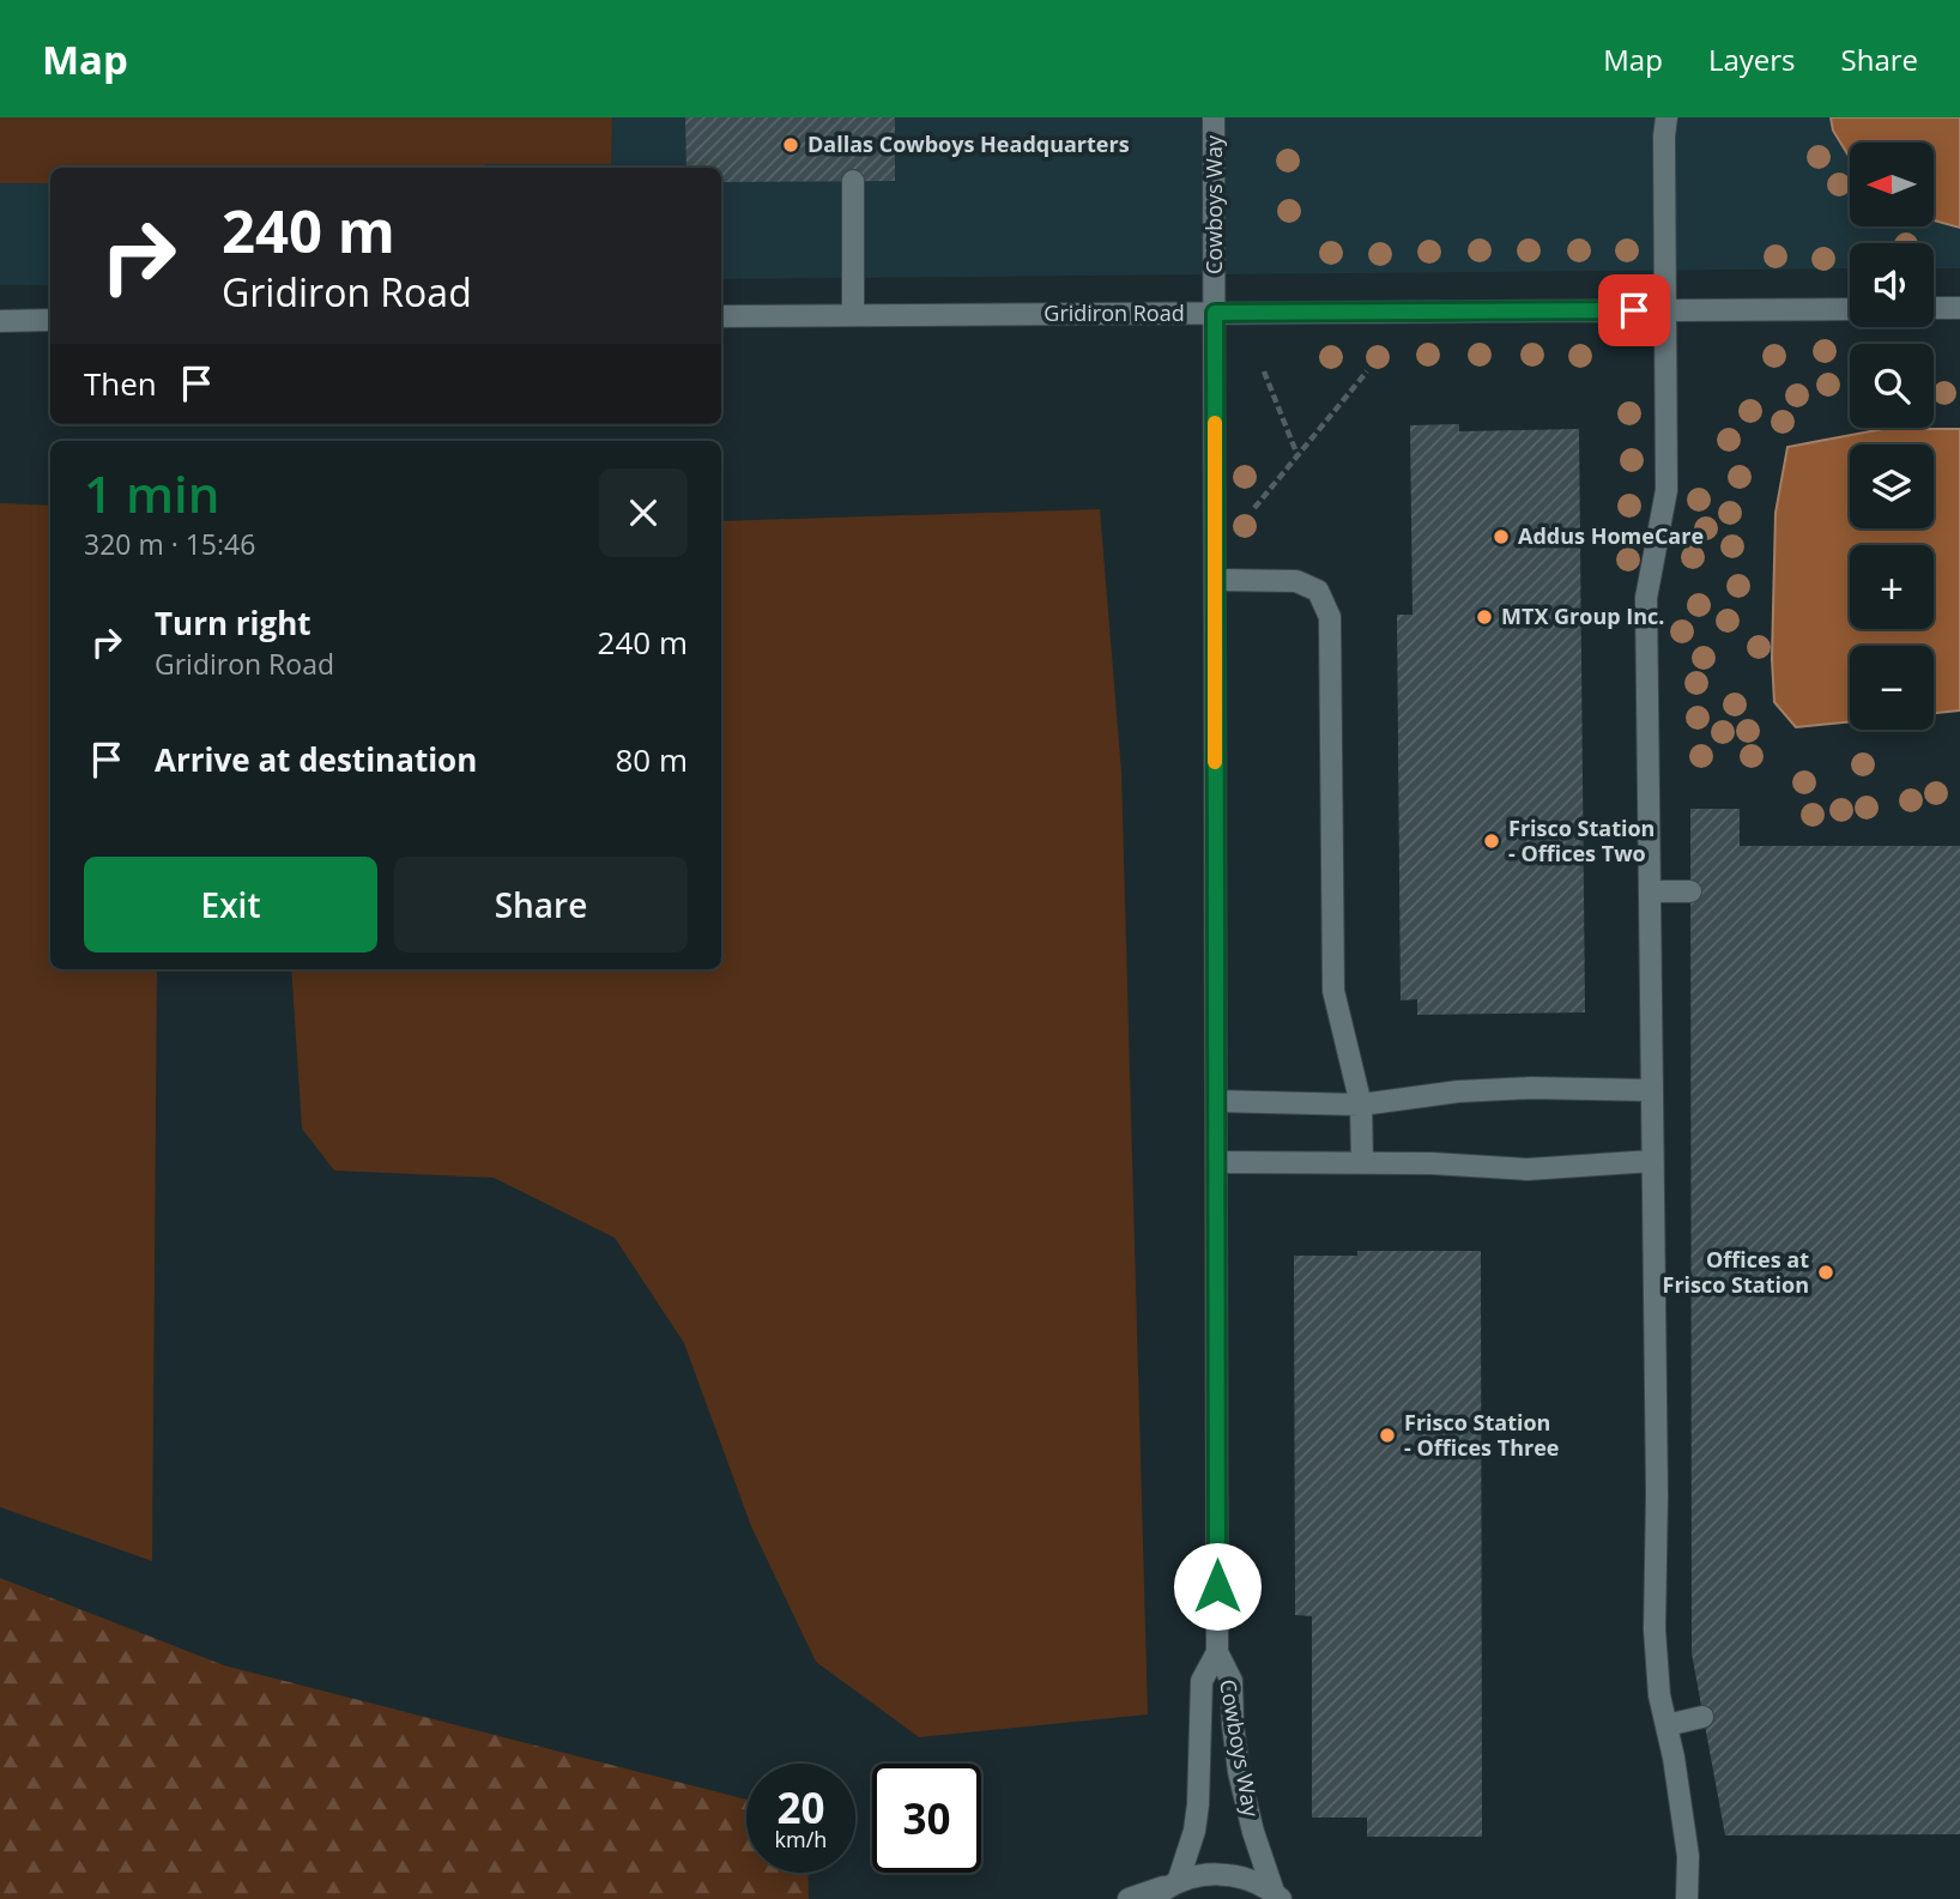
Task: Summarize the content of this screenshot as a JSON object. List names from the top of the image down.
{
  "streets": {
    "street": ["Cowboys Way", "Gridiron Road"]
  },
  "crossings": [
    ["Cowboys Way", "Gridiron Road"]
  ],
  "places": [
    "Dallas Cowboys Headquarters",
    "Addus HomeCare",
    "MTX Group Inc.",
    "Frisco Station - Offices Two",
    "Offices at Frisco Station",
    "Frisco Station - Offices Three"
  ],
  "north": "left",
  "page": {
    "header": "Map",
    "nav": ["Map", "Layers", "Share"],
    "map_buttons": ["+", "−"],
    "turn": ["240 m", "Gridiron Road"],
    "then": "Then",
    "heading": ["1 min", "320 m · 15:46"],
    "list": [
      {
        "name": "Turn right",
        "note": "Gridiron Road",
        "value": "240 m"
      },
      {
        "name": "Arrive at destination",
        "value": "80 m"
      }
    ],
    "buttons": ["Exit", "Share"],
    "speed": "20 km/h",
    "limit": "30"
  }
}
